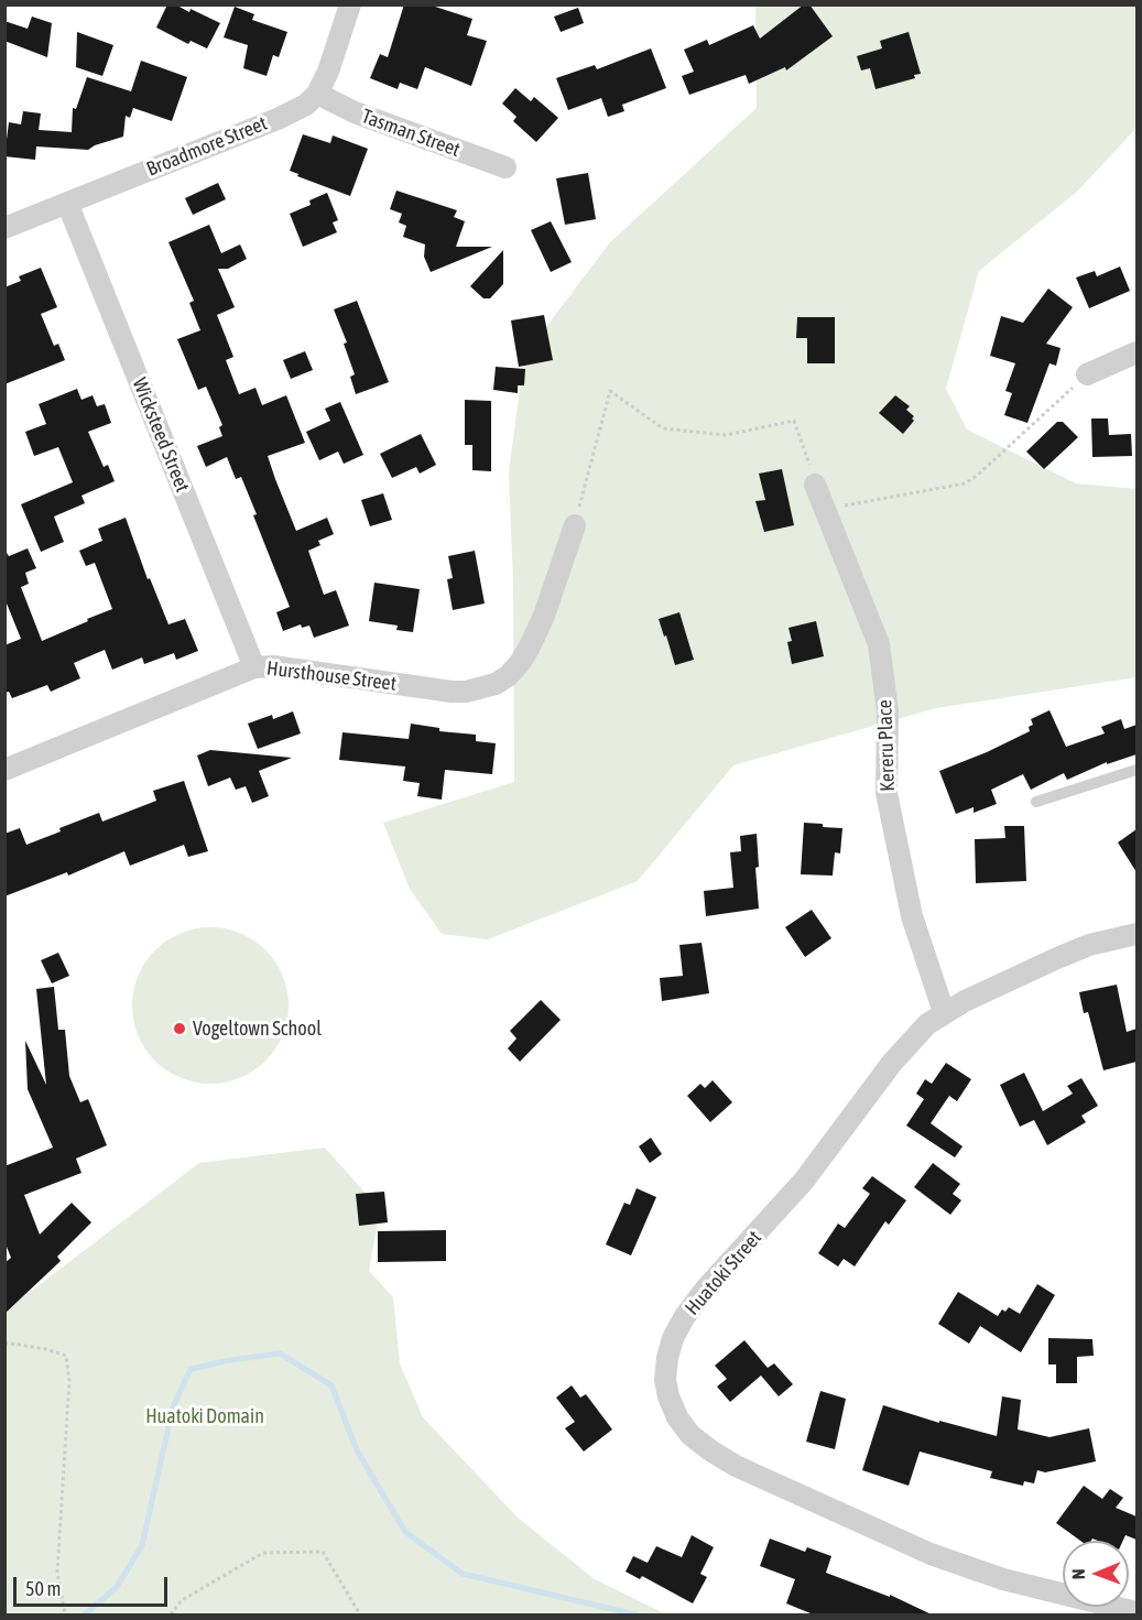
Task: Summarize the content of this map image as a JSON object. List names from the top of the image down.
{
  "streets": {
    "street": [
      "Tasman Street",
      "Broadmore Street",
      "Wicksteed Street",
      "Hursthouse Street",
      "Kereru Place",
      "Huatoki Street"
    ]
  },
  "crossings": [
    ["Tasman Street", "Broadmore Street"],
    ["Broadmore Street", "Wicksteed Street"],
    ["Wicksteed Street", "Hursthouse Street"],
    ["Kereru Place", "Huatoki Street"]
  ],
  "parks": ["Huatoki Domain"],
  "places": ["Vogeltown School"],
  "scale_bar": "50 m",
  "north": "left"
}
